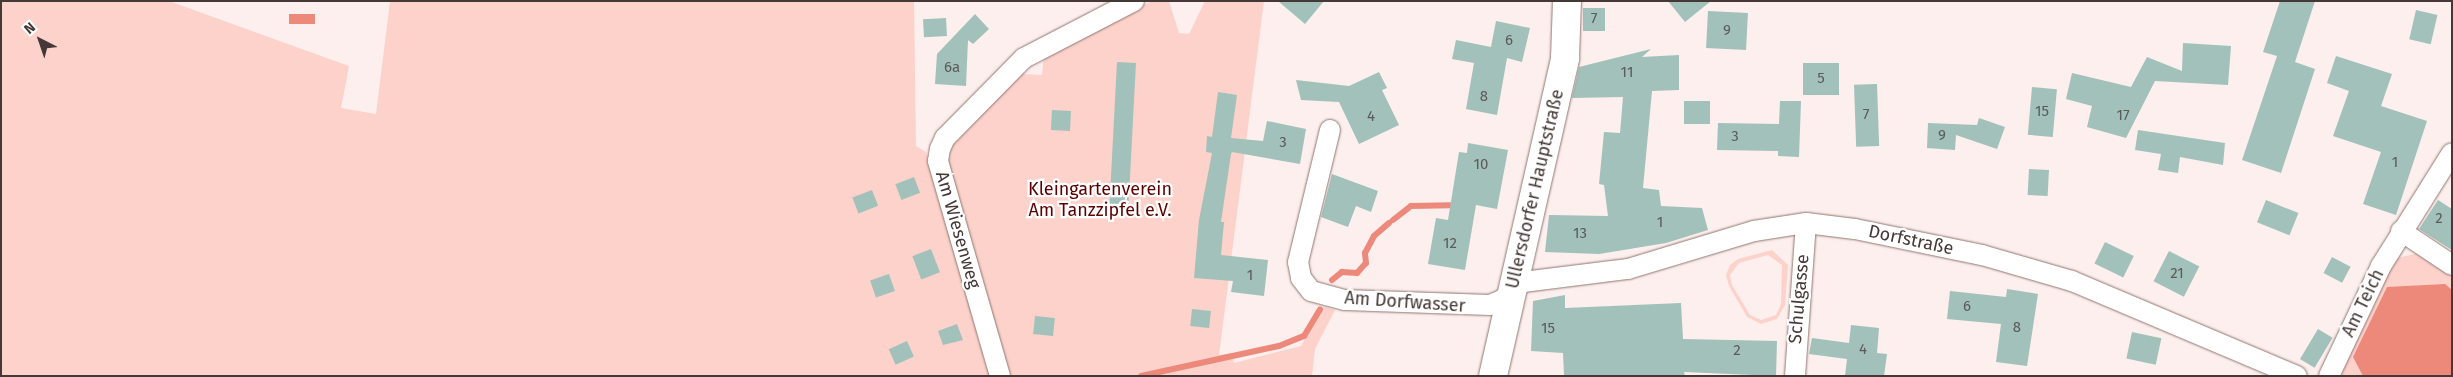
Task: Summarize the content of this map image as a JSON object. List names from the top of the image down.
{
  "streets": {
    "main road": ["Ullersdorfer Hauptstraße"],
    "street": [
      "Am Wiesenweg",
      "Dorfstraße",
      "Schulgasse",
      "Am Dorfwasser",
      "Am Teich"
    ]
  },
  "crossings": [
    ["Ullersdorfer Hauptstraße", "Dorfstraße"],
    ["Ullersdorfer Hauptstraße", "Am Dorfwasser"],
    ["Dorfstraße", "Schulgasse"],
    ["Dorfstraße", "Am Dorfwasser"]
  ],
  "parks": ["Kleingartenverein Am Tanzzipfel e.V."],
  "house_numbers": [
    "7",
    "9",
    "6",
    "6a",
    "11",
    "5",
    "8",
    "15",
    "7",
    "17",
    "4",
    "9",
    "3",
    "3",
    "1",
    "10",
    "2",
    "1",
    "13",
    "12",
    "21",
    "1",
    "6",
    "8",
    "15",
    "4",
    "2"
  ],
  "north": "top left"
}
